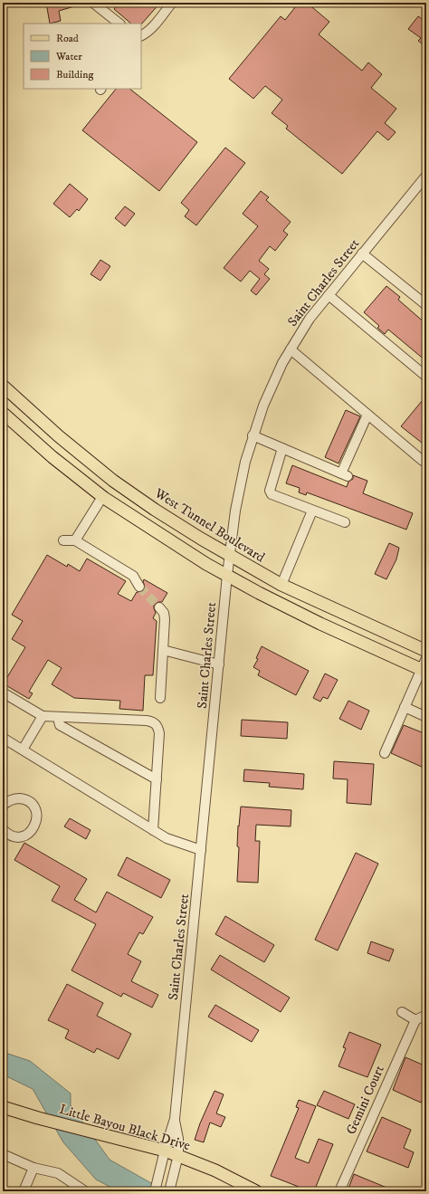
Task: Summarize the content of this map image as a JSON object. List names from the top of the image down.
{
  "streets": {
    "main road": ["West Tunnel Boulevard", "Little Bayou Black Drive"],
    "street": ["Saint Charles Street", "Gemini Court"]
  },
  "crossings": [
    ["Saint Charles Street", "West Tunnel Boulevard"],
    ["Saint Charles Street", "Little Bayou Black Drive"]
  ],
  "legend": ["Road", "Water", "Building"]
}
